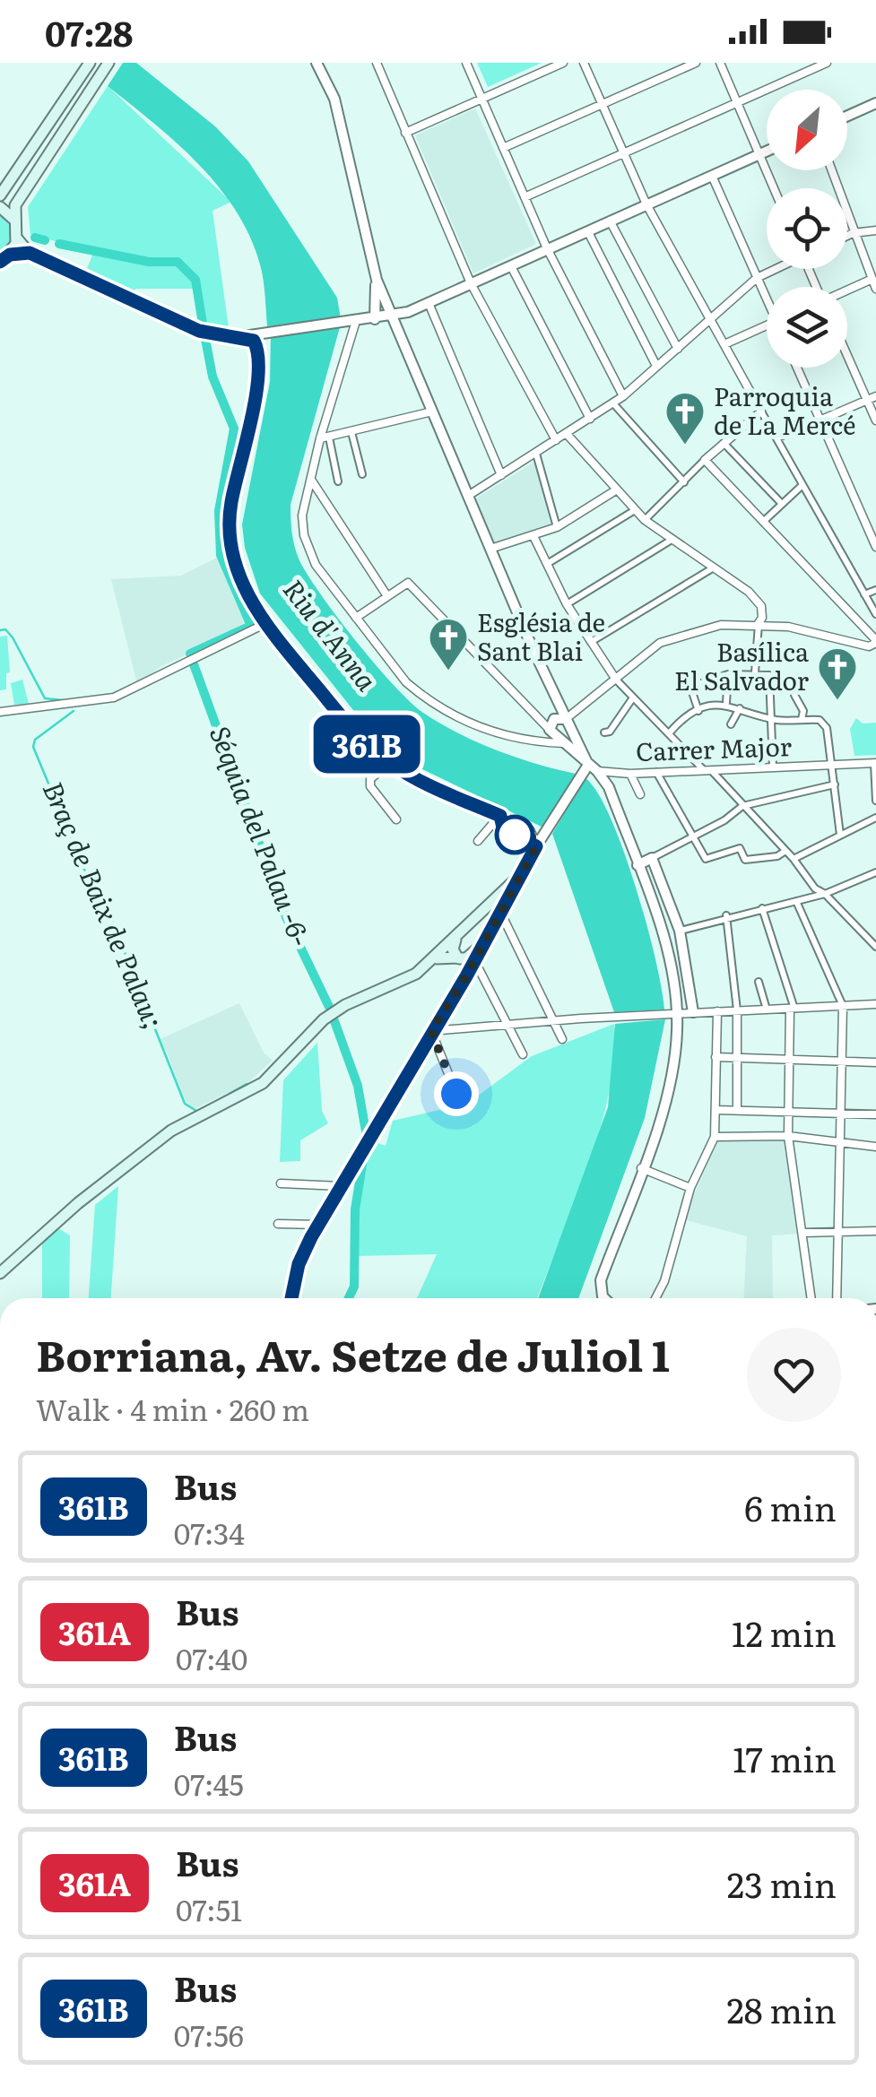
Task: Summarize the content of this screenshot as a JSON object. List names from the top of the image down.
{
  "streets": {
    "street": ["Carrer Major"]
  },
  "water": ["Riu d'Anna", "Séquia del Palau -6-", "Braç de Baix de Palau;"],
  "places": {
    "church": ["Parroquia de La Mercé", "Església de Sant Blai", "Basílica El Salvador"]
  },
  "lines": ["bus line 361B"],
  "north": "bottom left",
  "page": {
    "status": "07:28",
    "on_map": "361B",
    "heading": ["Borriana, Av. Setze de Juliol 1", "Walk · 4 min · 260 m"],
    "list": [
      {
        "mark": "361B",
        "name": "Bus",
        "note": "07:34",
        "value": "6 min"
      },
      {
        "mark": "361A",
        "name": "Bus",
        "note": "07:40",
        "value": "12 min"
      },
      {
        "mark": "361B",
        "name": "Bus",
        "note": "07:45",
        "value": "17 min"
      },
      {
        "mark": "361A",
        "name": "Bus",
        "note": "07:51",
        "value": "23 min"
      },
      {
        "mark": "361B",
        "name": "Bus",
        "note": "07:56",
        "value": "28 min"
      }
    ]
  }
}
